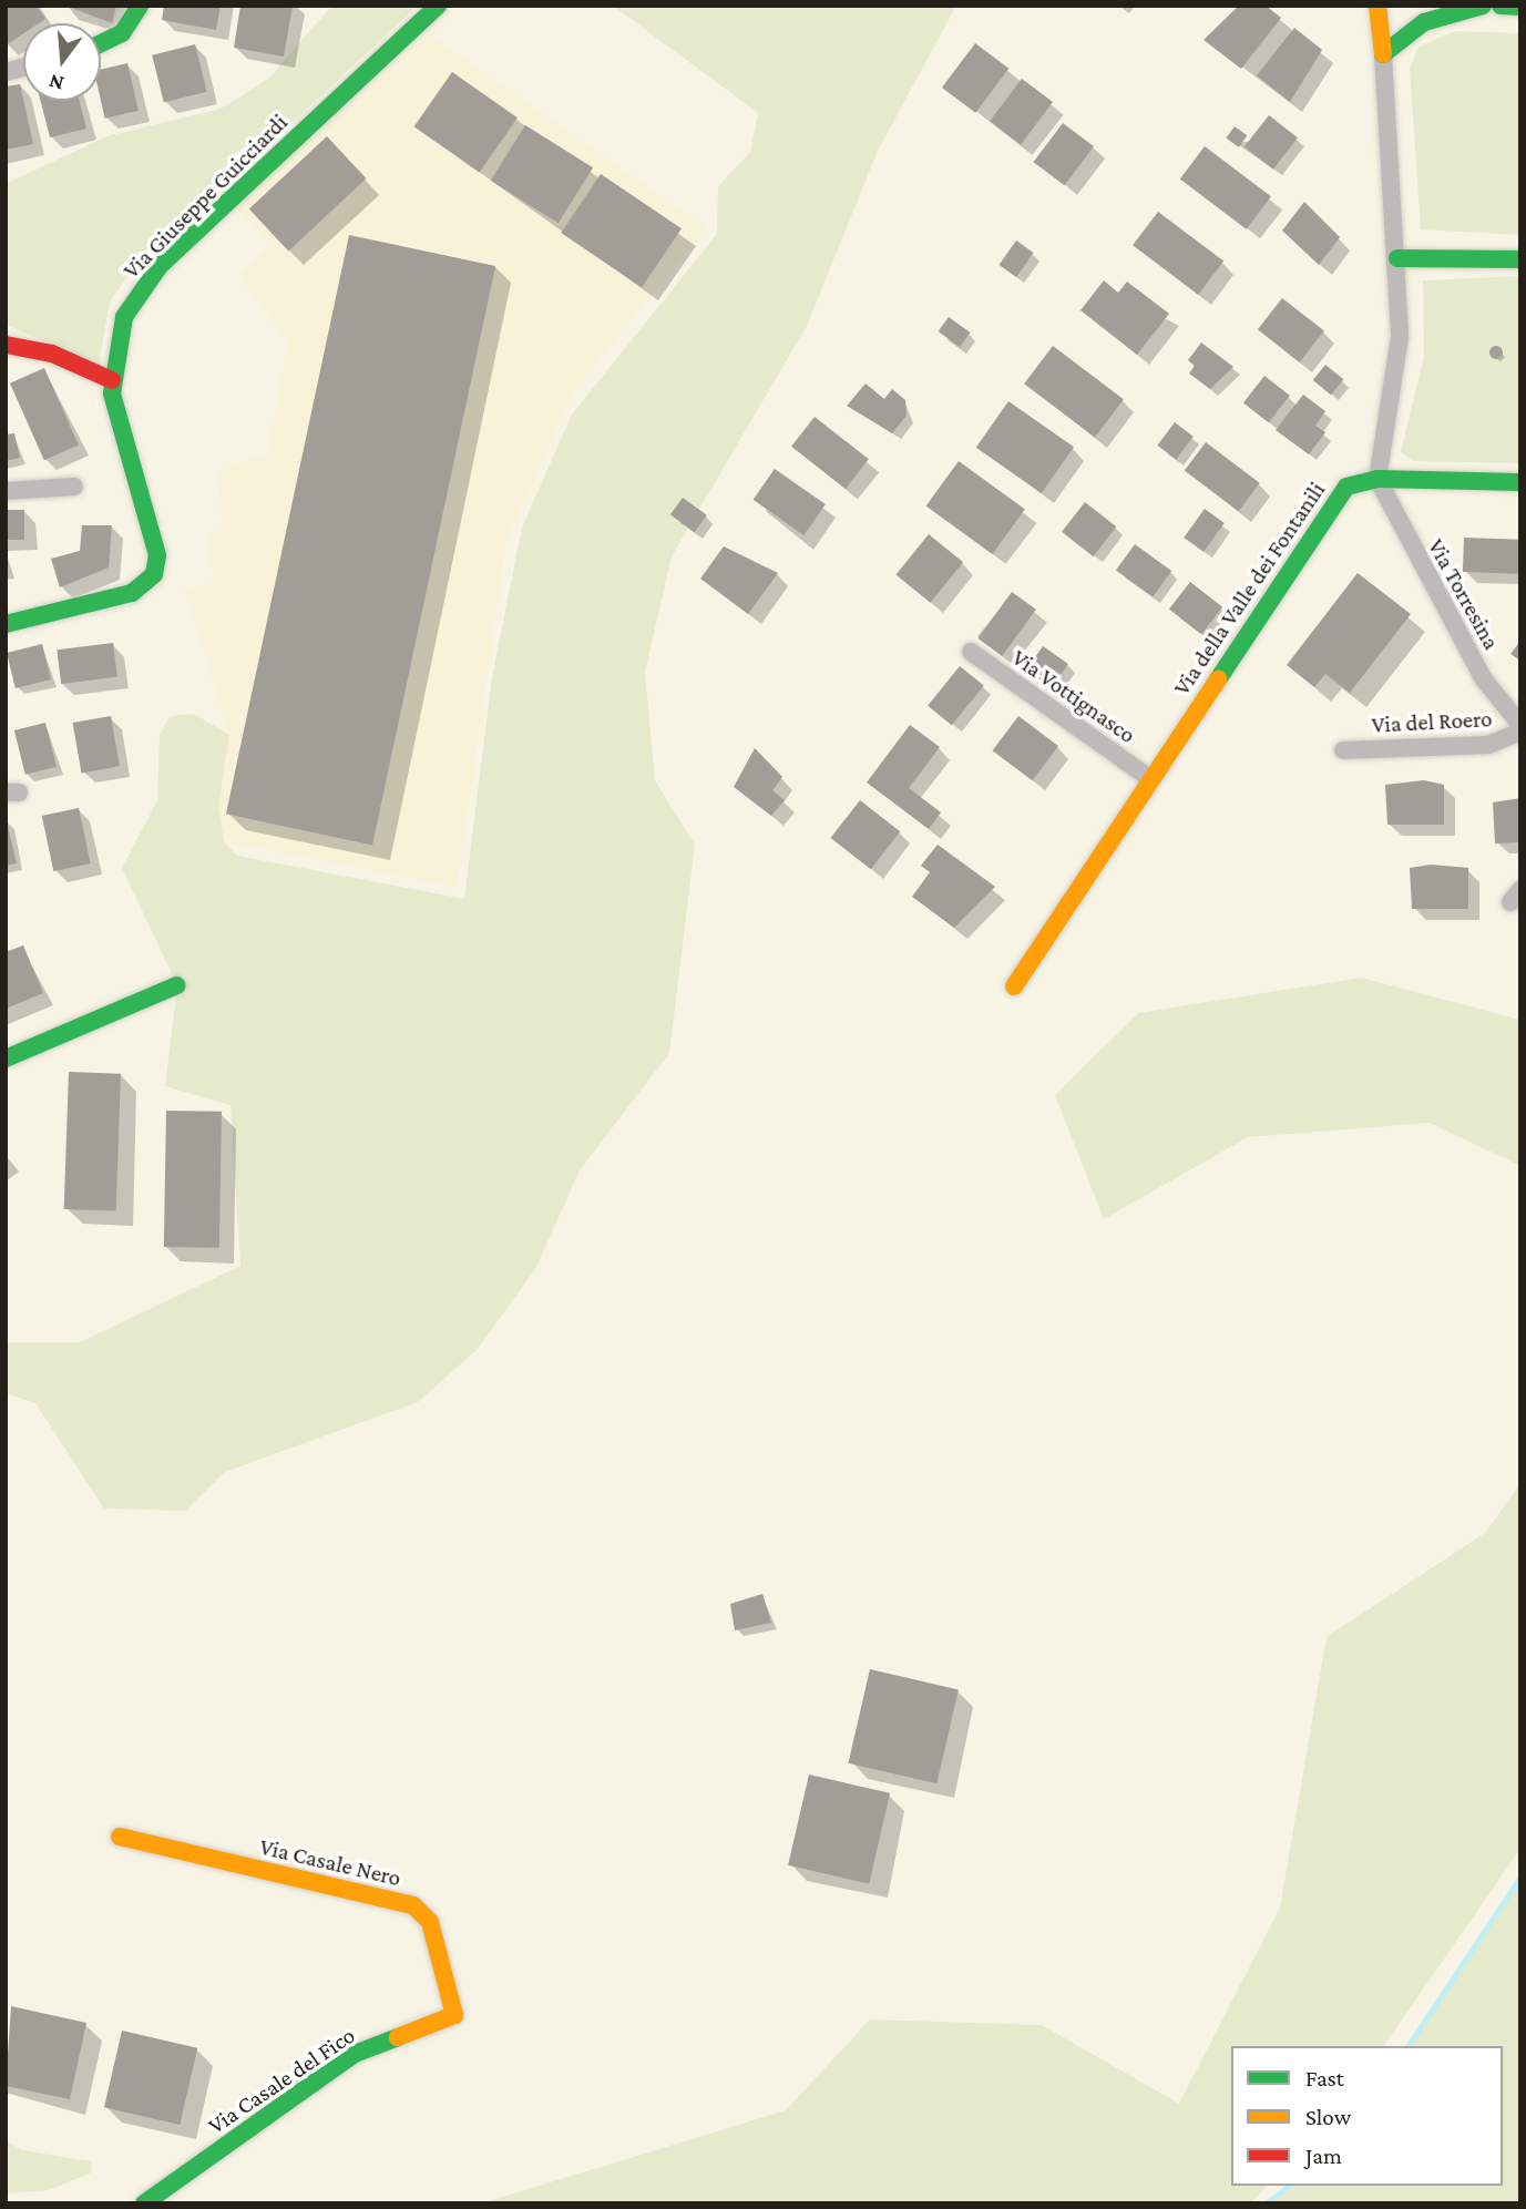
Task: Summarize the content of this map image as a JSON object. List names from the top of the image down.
{
  "streets": {
    "street": [
      "Via Giuseppe Guicciardi",
      "Via della Valle dei Fontanili",
      "Via Torresina",
      "Via Vottignasco",
      "Via del Roero",
      "Via Casale Nero",
      "Via Casale del Fico"
    ]
  },
  "crossings": [
    ["Via della Valle dei Fontanili", "Via Torresina"],
    ["Via della Valle dei Fontanili", "Via Vottignasco"],
    ["Via Casale Nero", "Via Casale del Fico"]
  ],
  "legend": ["Fast", "Slow", "Jam"],
  "north": "bottom"
}
